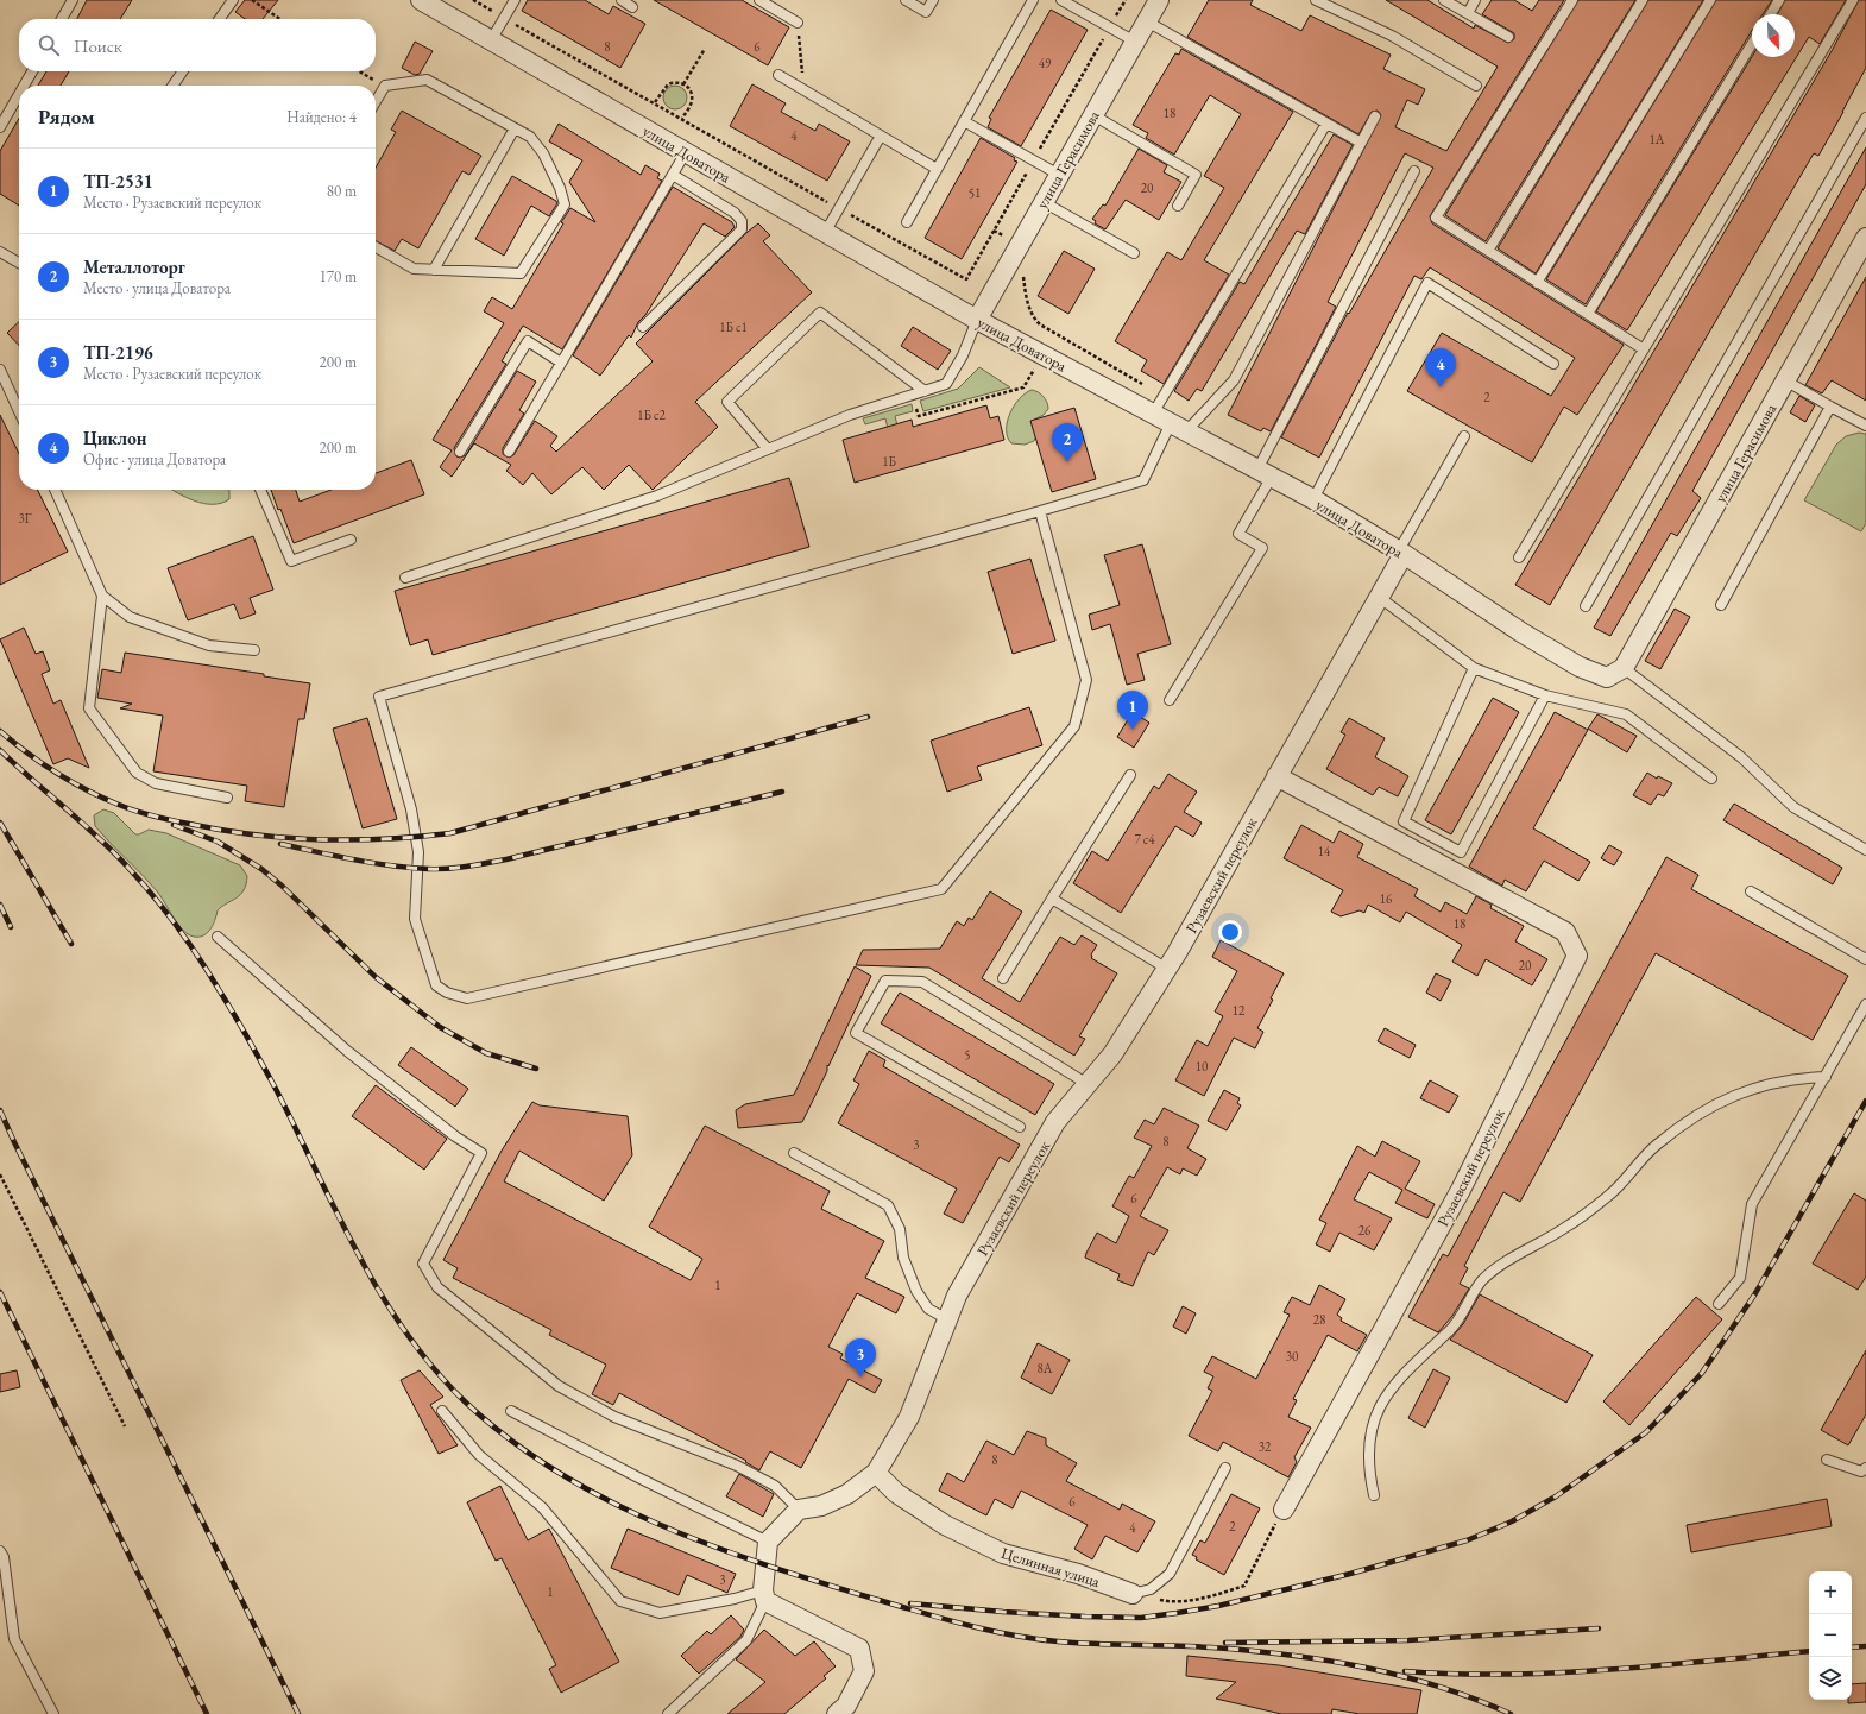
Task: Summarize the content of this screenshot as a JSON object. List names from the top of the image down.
{
  "streets": {
    "street": [
      "улица Доватора",
      "улица Герасимова",
      "Рузаевский переулок",
      "Целинная улица"
    ]
  },
  "crossings": [
    ["улица Доватора", "улица Герасимова"],
    ["улица Доватора", "Рузаевский переулок"],
    ["Рузаевский переулок", "Целинная улица"]
  ],
  "house_numbers": [
    "8",
    "6",
    "49",
    "18",
    "4",
    "1А",
    "20",
    "51",
    "1Б с1",
    "2",
    "1Б с2",
    "1Б",
    "3Г",
    "7 с4",
    "14",
    "16",
    "18",
    "20",
    "12",
    "5",
    "10",
    "8",
    "3",
    "6",
    "26",
    "1",
    "28",
    "30",
    "8А",
    "32",
    "8",
    "6",
    "2",
    "4",
    "3",
    "1"
  ],
  "north": "bottom right",
  "page": {
    "search": "Поиск",
    "heading": ["Рядом", "Найдено: 4"],
    "list": [
      {
        "mark": "1",
        "name": "ТП-2531",
        "note": "Место · Рузаевский переулок",
        "value": "80 m"
      },
      {
        "mark": "2",
        "name": "Металлоторг",
        "note": "Место · улица Доватора",
        "value": "170 m"
      },
      {
        "mark": "3",
        "name": "ТП-2196",
        "note": "Место · Рузаевский переулок",
        "value": "200 m"
      },
      {
        "mark": "4",
        "name": "Циклон",
        "note": "Офис · улица Доватора",
        "value": "200 m"
      }
    ],
    "pins": [
      "4",
      "2",
      "1",
      "3"
    ],
    "map_buttons": ["+", "−"]
  }
}
